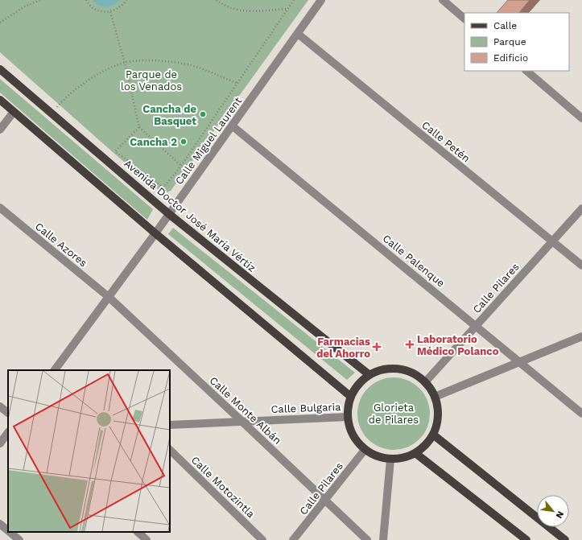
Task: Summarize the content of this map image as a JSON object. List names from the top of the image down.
{
  "streets": {
    "main road": ["Avenida Doctor José María Vértiz"],
    "street": [
      "Calle Miguel Laurent",
      "Calle Petén",
      "Calle Azores",
      "Calle Palenque",
      "Calle Pilares",
      "Calle Bulgaria",
      "Calle Monte Albán",
      "Calle Motozintla"
    ]
  },
  "crossings": [
    ["Calle Miguel Laurent", "Calle Petén"],
    ["Calle Miguel Laurent", "Avenida Doctor José María Vértiz"],
    ["Calle Miguel Laurent", "Calle Azores"],
    ["Calle Miguel Laurent", "Calle Palenque"],
    ["Calle Miguel Laurent", "Calle Monte Albán"],
    ["Calle Petén", "Calle Pilares"],
    ["Avenida Doctor José María Vértiz", "Calle Pilares"],
    ["Avenida Doctor José María Vértiz", "Calle Bulgaria"],
    ["Calle Azores", "Calle Monte Albán"],
    ["Calle Palenque", "Calle Pilares"],
    ["Calle Pilares", "Calle Bulgaria"],
    ["Calle Pilares", "Calle Monte Albán"],
    ["Calle Bulgaria", "Calle Monte Albán"]
  ],
  "parks": ["Parque de los Venados", "Glorieta de Pilares"],
  "places": {
    "other": ["Cancha de Basquet", "Cancha 2"],
    "health": ["Laboratorio Médico Polanco", "Farmacias del Ahorro"]
  },
  "legend": ["Calle", "Parque", "Edificio"],
  "north": "bottom right"
}
